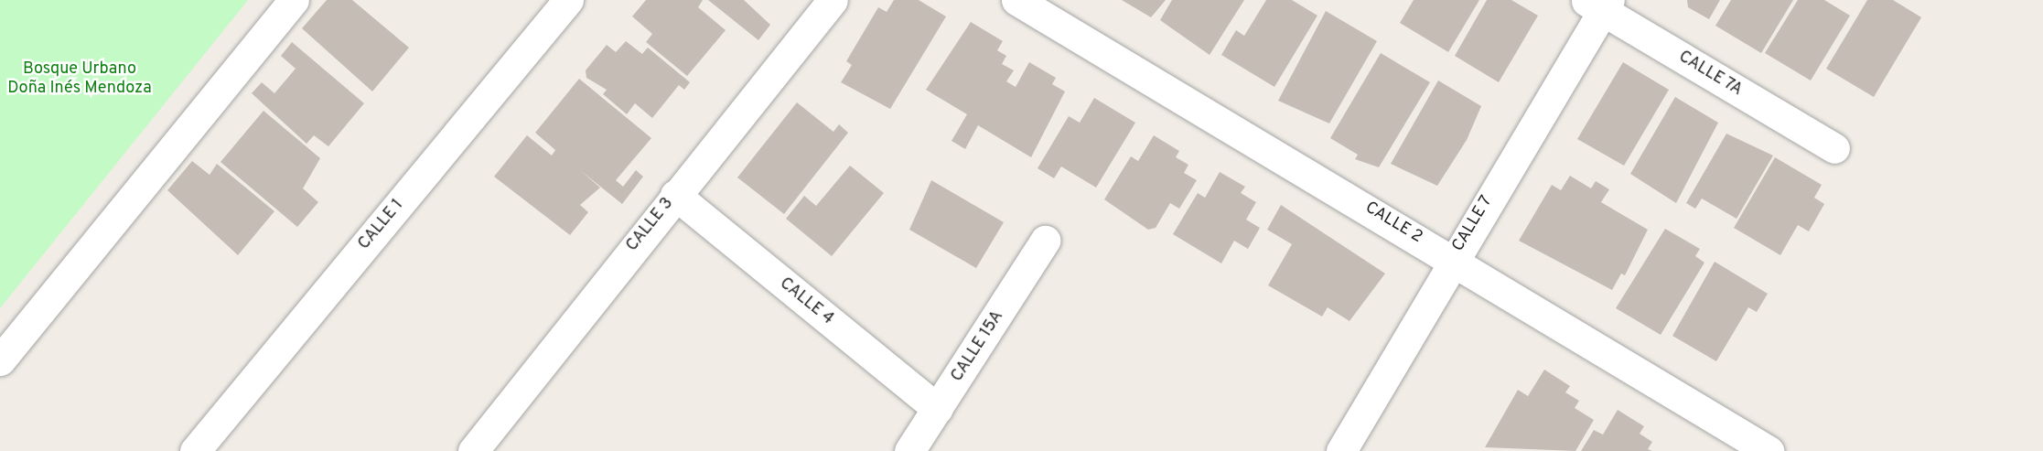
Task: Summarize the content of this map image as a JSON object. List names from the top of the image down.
{
  "streets": {
    "street": [
      "CALLE 7A",
      "CALLE 2",
      "CALLE 7",
      "CALLE 1",
      "CALLE 3",
      "CALLE 4",
      "CALLE 15A"
    ]
  },
  "crossings": [
    ["CALLE 7A", "CALLE 7"],
    ["CALLE 2", "CALLE 7"],
    ["CALLE 3", "CALLE 4"],
    ["CALLE 4", "CALLE 15A"]
  ],
  "parks": ["Bosque Urbano Doña Inés Mendoza"]
}
